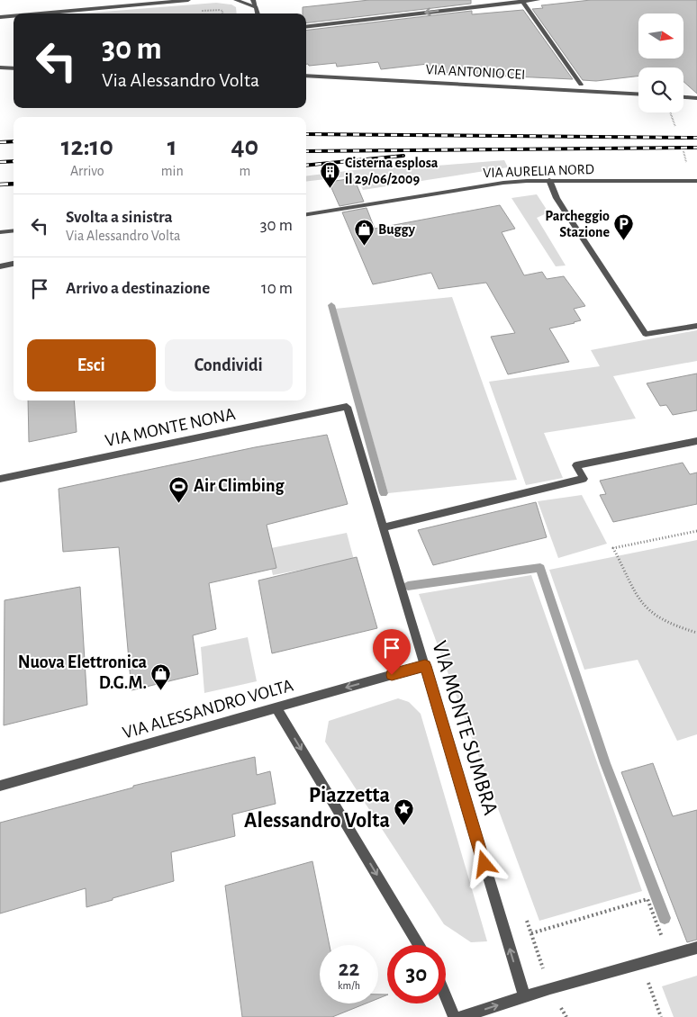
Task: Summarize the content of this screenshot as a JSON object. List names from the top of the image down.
{
  "streets": {
    "street": [
      "VIA ANTONIO CEI",
      "VIA AURELIA NORD",
      "VIA MONTE NONA",
      "VIA ALESSANDRO VOLTA",
      "VIA MONTE SUMBRA"
    ]
  },
  "crossings": [
    ["VIA MONTE NONA", "VIA MONTE SUMBRA"],
    ["VIA ALESSANDRO VOLTA", "VIA MONTE SUMBRA"]
  ],
  "one_way": ["VIA ALESSANDRO VOLTA", "VIA MONTE SUMBRA"],
  "places": {
    "building": ["Cisterna esplosa il 29/06/2009"],
    "parking": ["Parcheggio Stazione"],
    "shop": ["Buggy", "Nuova Elettronica D.G.M."],
    "sports": ["Air Climbing"],
    "place": ["Piazzetta Alessandro Volta"]
  },
  "north": "right",
  "page": {
    "turn": ["30 m", "Via Alessandro Volta"],
    "eta": [
      "12:10",
      "Arrivo",
      "1",
      "min",
      "40",
      "m"
    ],
    "list": [
      {
        "name": "Svolta a sinistra",
        "note": "Via Alessandro Volta",
        "value": "30 m"
      },
      {
        "name": "Arrivo a destinazione",
        "value": "10 m"
      }
    ],
    "buttons": ["Esci", "Condividi"],
    "speed": "22 km/h",
    "limit": "30"
  }
}
